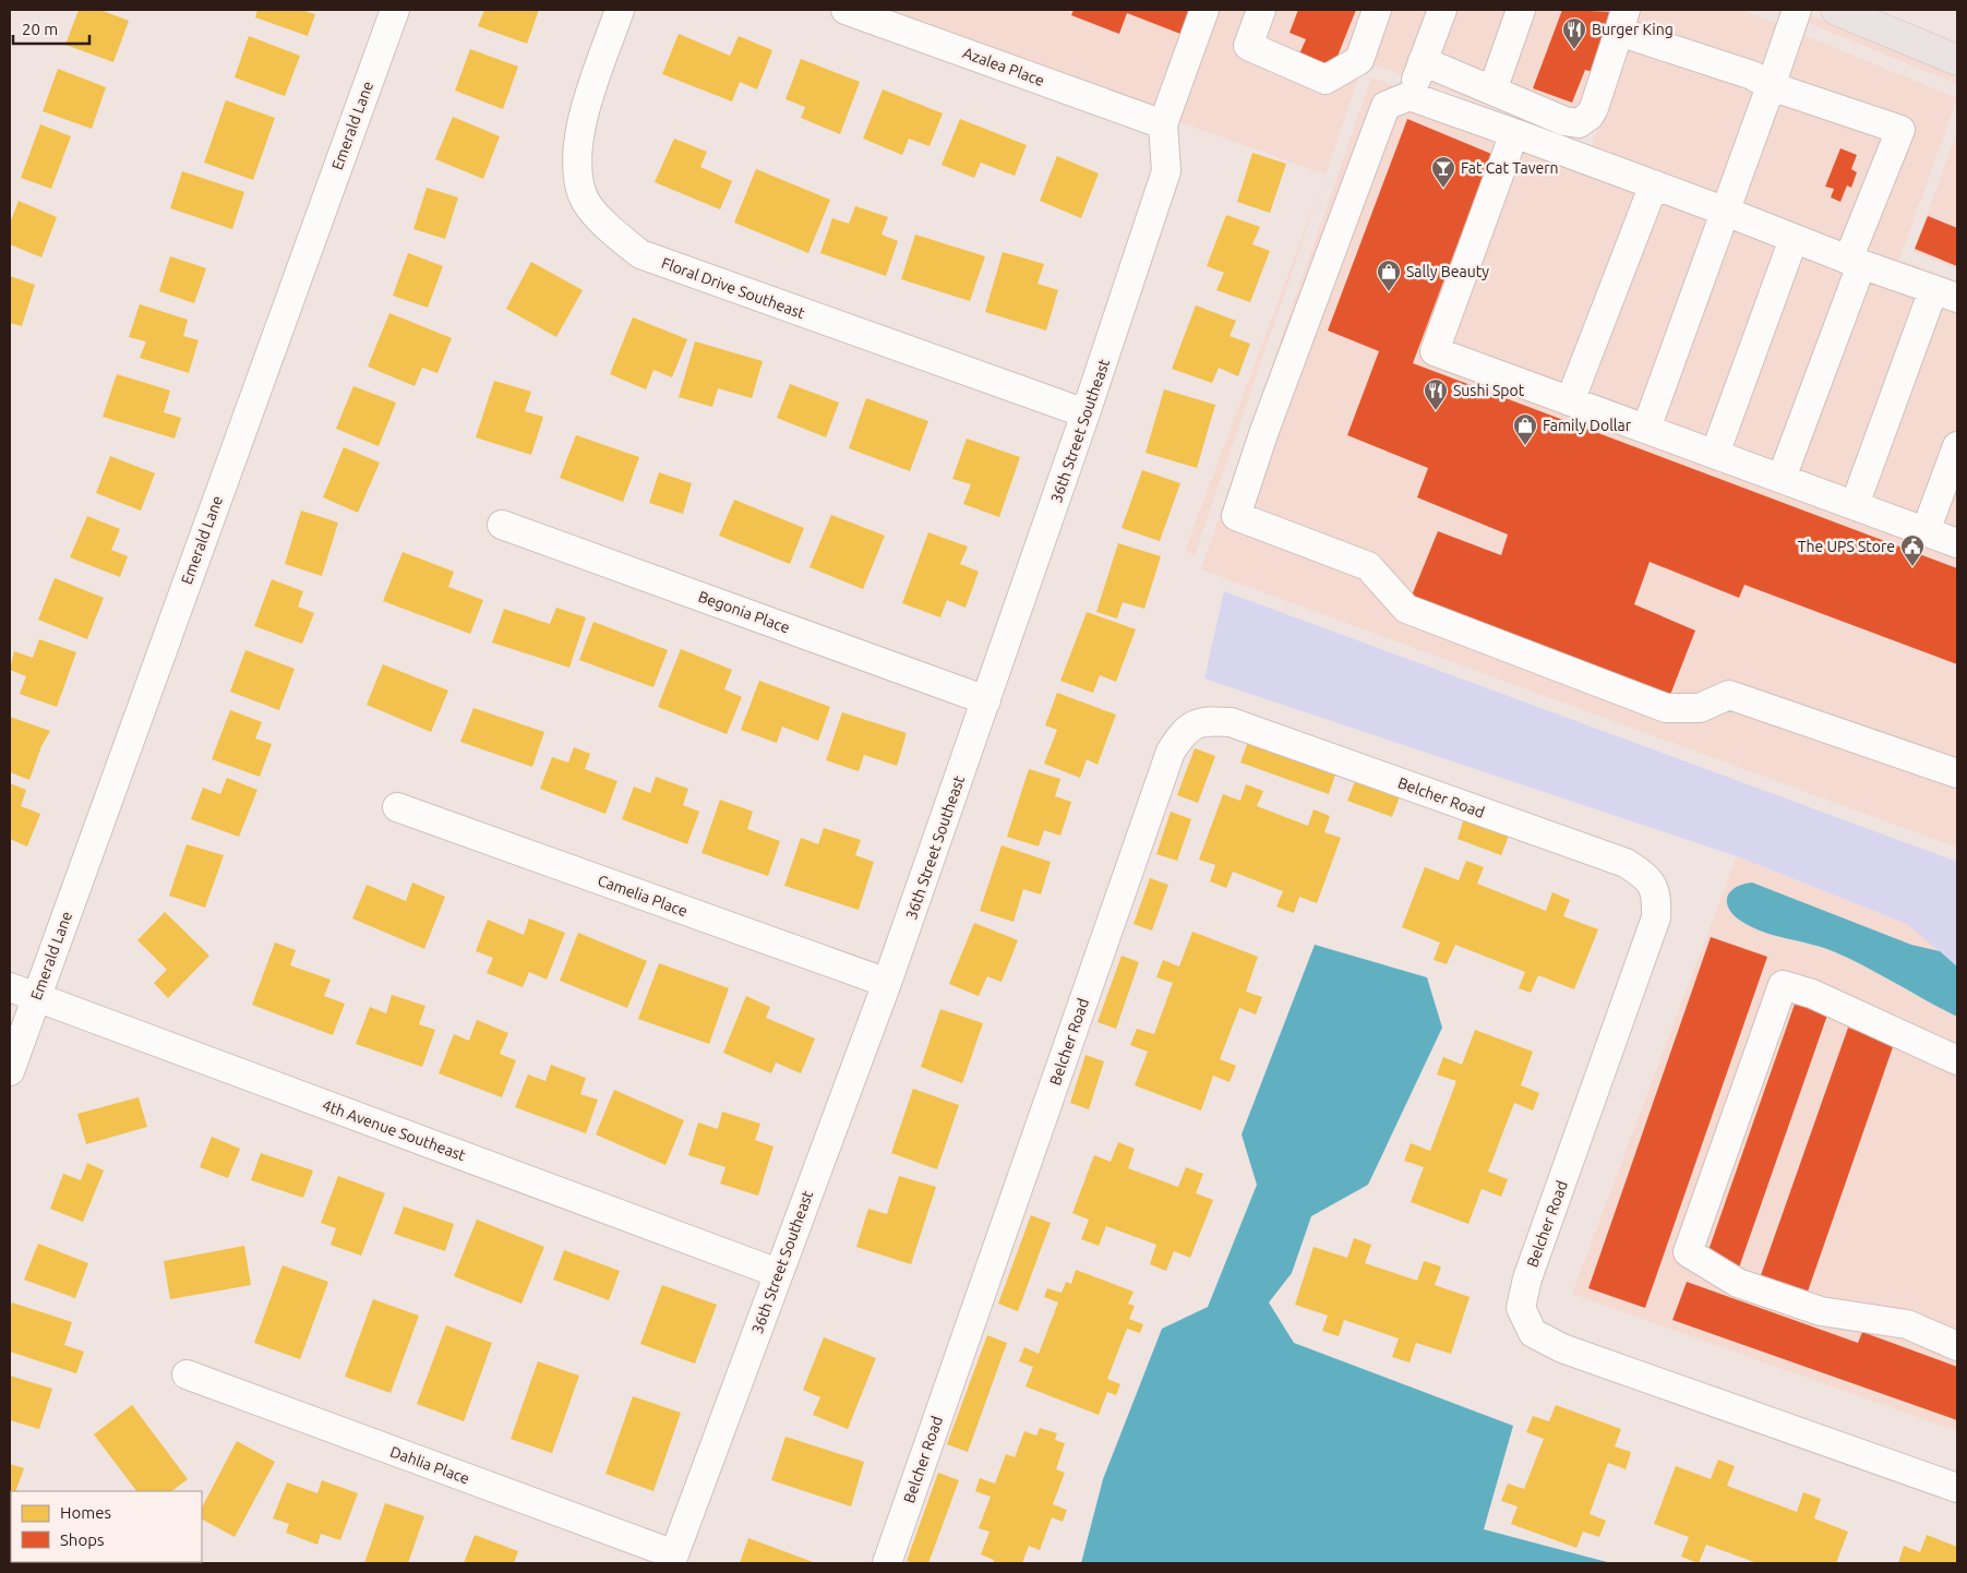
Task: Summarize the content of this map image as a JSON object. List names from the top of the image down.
{
  "streets": {
    "street": [
      "Azalea Place",
      "Emerald Lane",
      "Floral Drive Southeast",
      "36th Street Southeast",
      "Begonia Place",
      "Belcher Road",
      "Camelia Place",
      "4th Avenue Southeast",
      "Dahlia Place"
    ]
  },
  "crossings": [
    ["Azalea Place", "36th Street Southeast"],
    ["Emerald Lane", "4th Avenue Southeast"],
    ["Floral Drive Southeast", "36th Street Southeast"],
    ["36th Street Southeast", "Begonia Place"],
    ["36th Street Southeast", "Camelia Place"],
    ["36th Street Southeast", "4th Avenue Southeast"],
    ["36th Street Southeast", "Dahlia Place"]
  ],
  "places": {
    "restaurant": ["Burger King", "Sushi Spot"],
    "bar": ["Fat Cat Tavern"],
    "shop": ["Sally Beauty", "Family Dollar"],
    "public building": ["The UPS Store"]
  },
  "legend": ["Homes", "Shops"],
  "scale_bar": "20 m"
}
